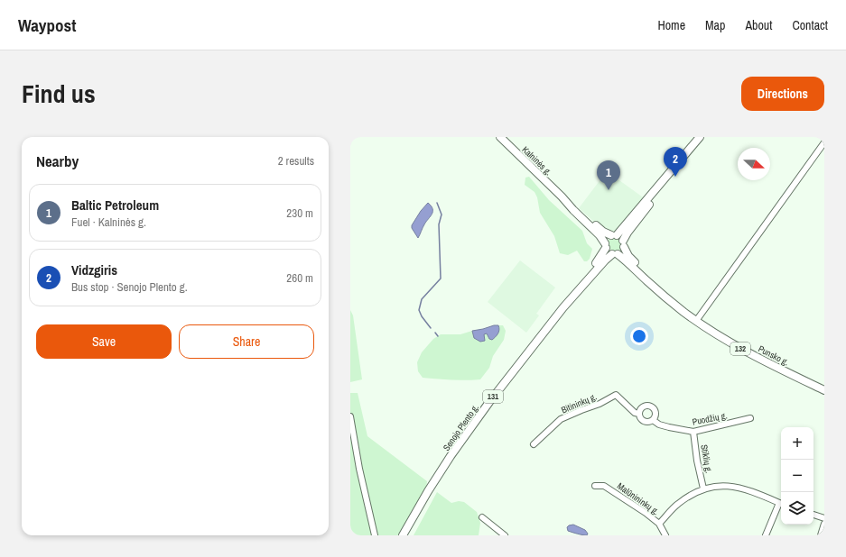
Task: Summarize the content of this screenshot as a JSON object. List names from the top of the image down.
{
  "streets": {
    "main road": [
      "Kalninės g.",
      "132",
      "Punsko g.",
      "131",
      "Senojo Plento g."
    ],
    "street": [
      "Bitininkų g.",
      "Puodžių g.",
      "Stiklių g.",
      "Malūnininkų g."
    ]
  },
  "crossings": [
    ["Kalninės g.", "Punsko g."],
    ["Kalninės g.", "Senojo Plento g."],
    ["Punsko g.", "Senojo Plento g."],
    ["Bitininkų g.", "Puodžių g."],
    ["Puodžių g.", "Stiklių g."]
  ],
  "north": "right",
  "page": {
    "header": "Waypost",
    "nav": [
      "Home",
      "Map",
      "About",
      "Contact"
    ],
    "title": "Find us",
    "buttons": [
      "Directions",
      ["Save", "Share"]
    ],
    "heading": ["Nearby", "2 results"],
    "pins": ["2", "1"],
    "list": [
      {
        "mark": "1",
        "name": "Baltic Petroleum",
        "note": "Fuel · Kalninės g.",
        "value": "230 m"
      },
      {
        "mark": "2",
        "name": "Vidzgiris",
        "note": "Bus stop · Senojo Plento g.",
        "value": "260 m"
      }
    ],
    "map_buttons": ["+", "−"]
  }
}
